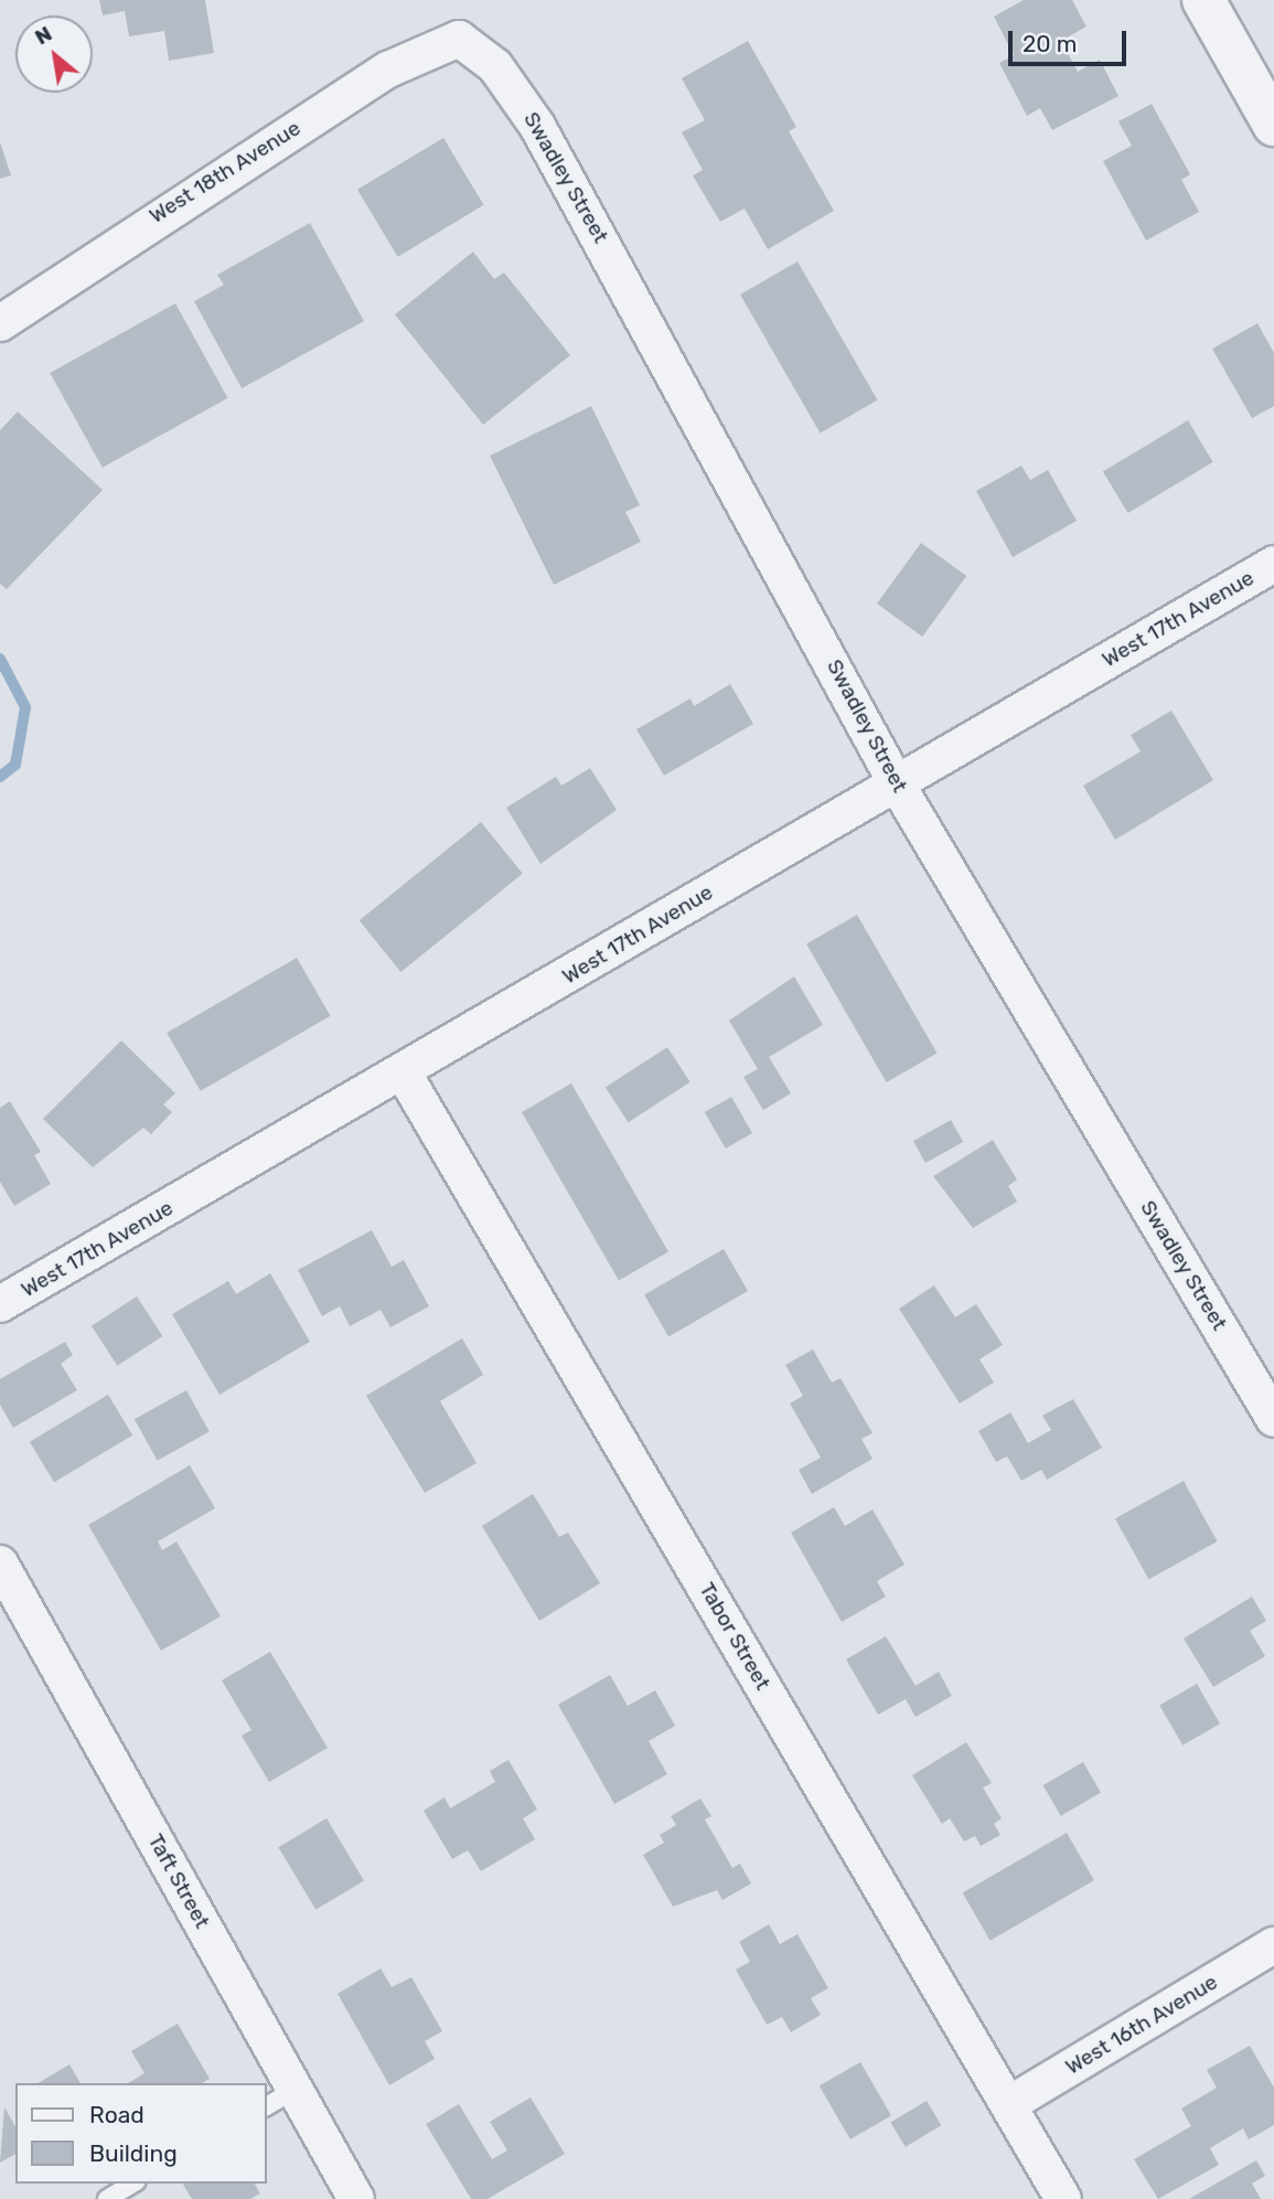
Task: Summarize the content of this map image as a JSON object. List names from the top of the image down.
{
  "streets": {
    "street": [
      "West 18th Avenue",
      "Swadley Street",
      "West 17th Avenue",
      "Tabor Street",
      "Taft Street",
      "West 16th Avenue"
    ]
  },
  "crossings": [
    ["West 18th Avenue", "Swadley Street"],
    ["Swadley Street", "West 17th Avenue"],
    ["West 17th Avenue", "Tabor Street"],
    ["Tabor Street", "West 16th Avenue"]
  ],
  "legend": ["Road", "Building"],
  "scale_bar": "20 m",
  "north": "top left"
}
